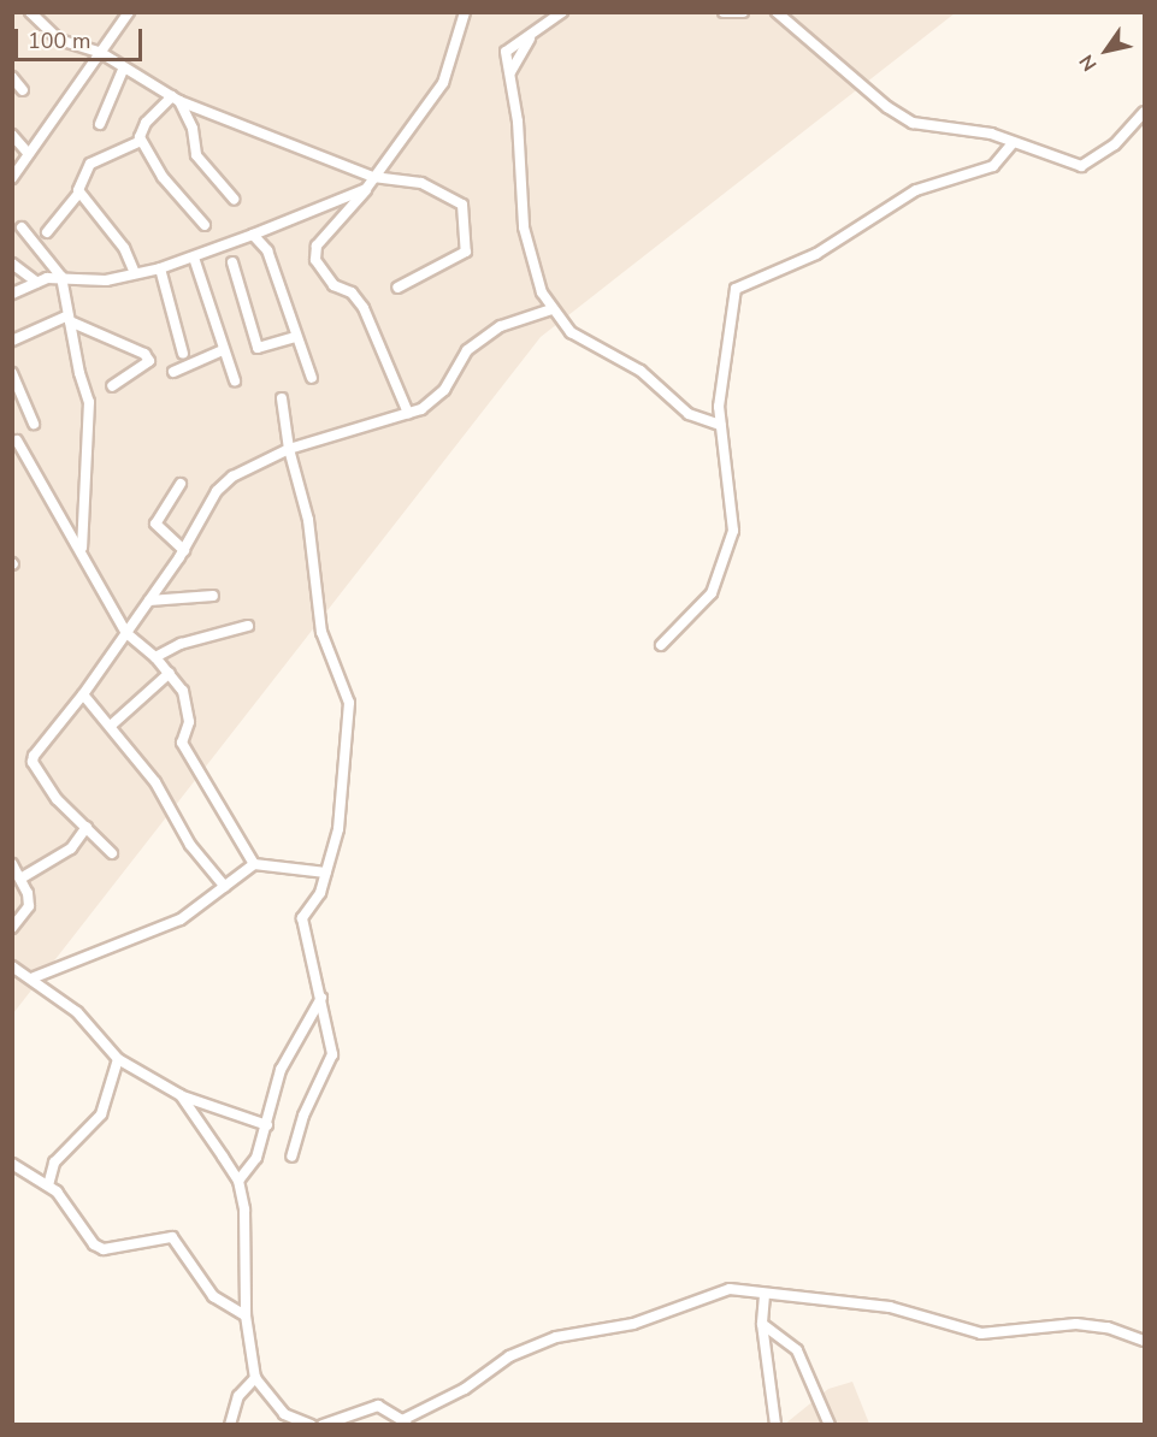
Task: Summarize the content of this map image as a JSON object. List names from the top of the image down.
{
  "scale_bar": "100 m",
  "north": "bottom left"
}
